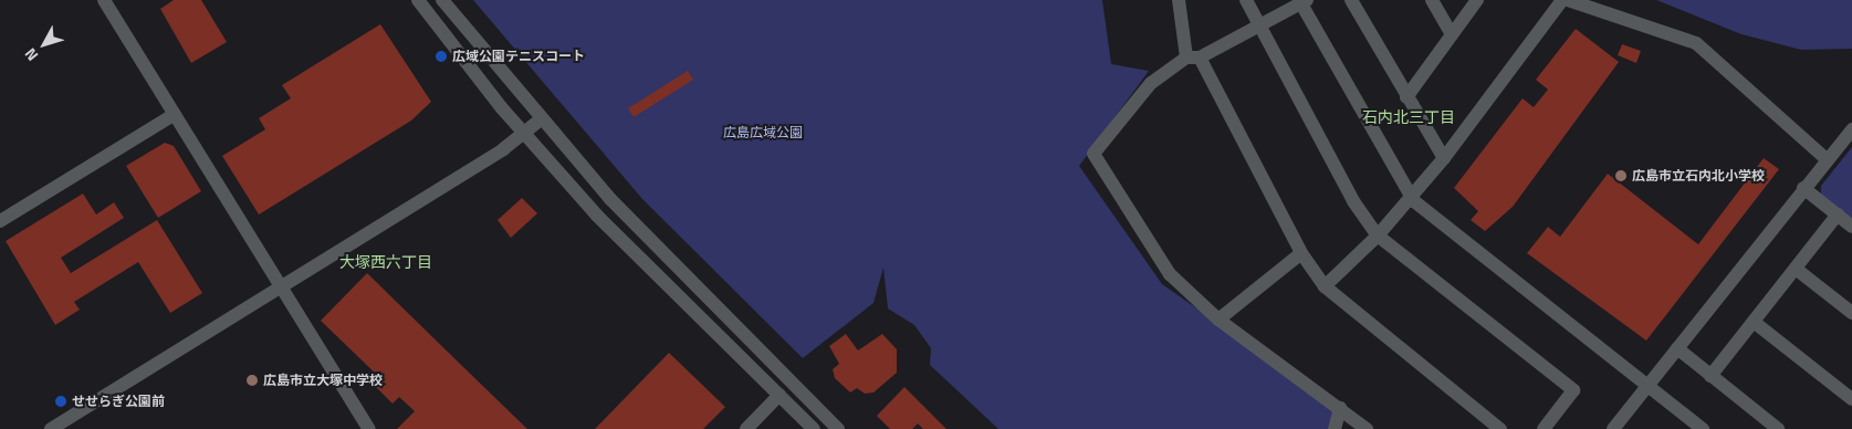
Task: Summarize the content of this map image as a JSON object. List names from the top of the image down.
{
  "districts": ["石内北三丁目", "大塚西六丁目"],
  "parks": ["広島広域公園"],
  "places": [
    "広域公園テニスコート",
    "広島市立石内北小学校",
    "広島市立大塚中学校",
    "せせらぎ公園前"
  ],
  "north": "bottom left"
}
